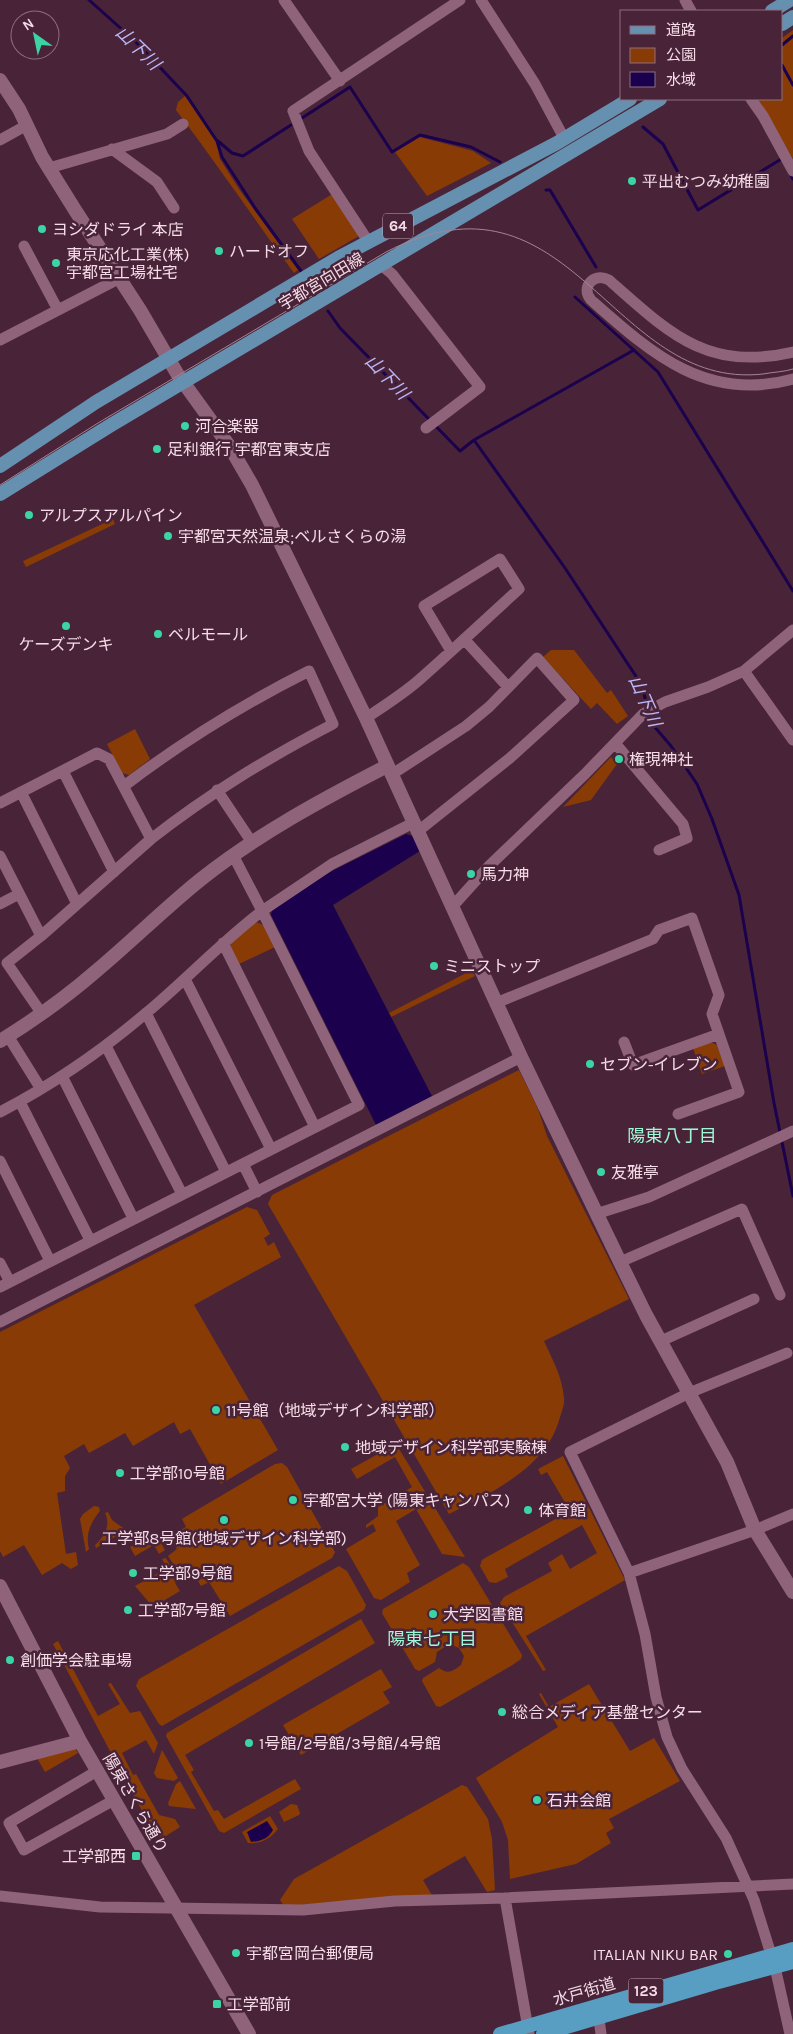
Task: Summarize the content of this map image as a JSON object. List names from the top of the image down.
{
  "streets": {
    "highway": ["水戸街道", "123"],
    "main road": ["64", "宇都宮向田線"],
    "street": ["陽東さくら通り"]
  },
  "districts": ["陽東八丁目", "陽東七丁目"],
  "water": ["山下川"],
  "places": {
    "other": [
      "平出むつみ幼稚園",
      "ヨシダドライ 本店",
      "ハードオフ",
      "東京応化工業(株) 宇都宮工場社宅",
      "河合楽器",
      "足利銀行 宇都宮東支店",
      "アルプスアルパイン",
      "宇都宮天然温泉;ベルさくらの湯",
      "ケーズデンキ",
      "ベルモール",
      "権現神社",
      "馬力神",
      "ミニストップ",
      "セブン-イレブン",
      "友雅亭",
      "11号館（地域デザイン科学部）",
      "地域デザイン科学部実験棟",
      "工学部10号館",
      "宇都宮大学 (陽東キャンパス)",
      "体育館",
      "工学部8号館(地域デザイン科学部)",
      "工学部9号館",
      "工学部7号館",
      "大学図書館",
      "創価学会駐車場",
      "総合メディア基盤センター",
      "1号館/2号館/3号館/4号館",
      "石井会館",
      "宇都宮岡台郵便局",
      "ITALIAN NIKU BAR"
    ],
    "transit": ["工学部西", "工学部前"]
  },
  "legend": ["道路", "公園", "水域"],
  "north": "top left"
}
